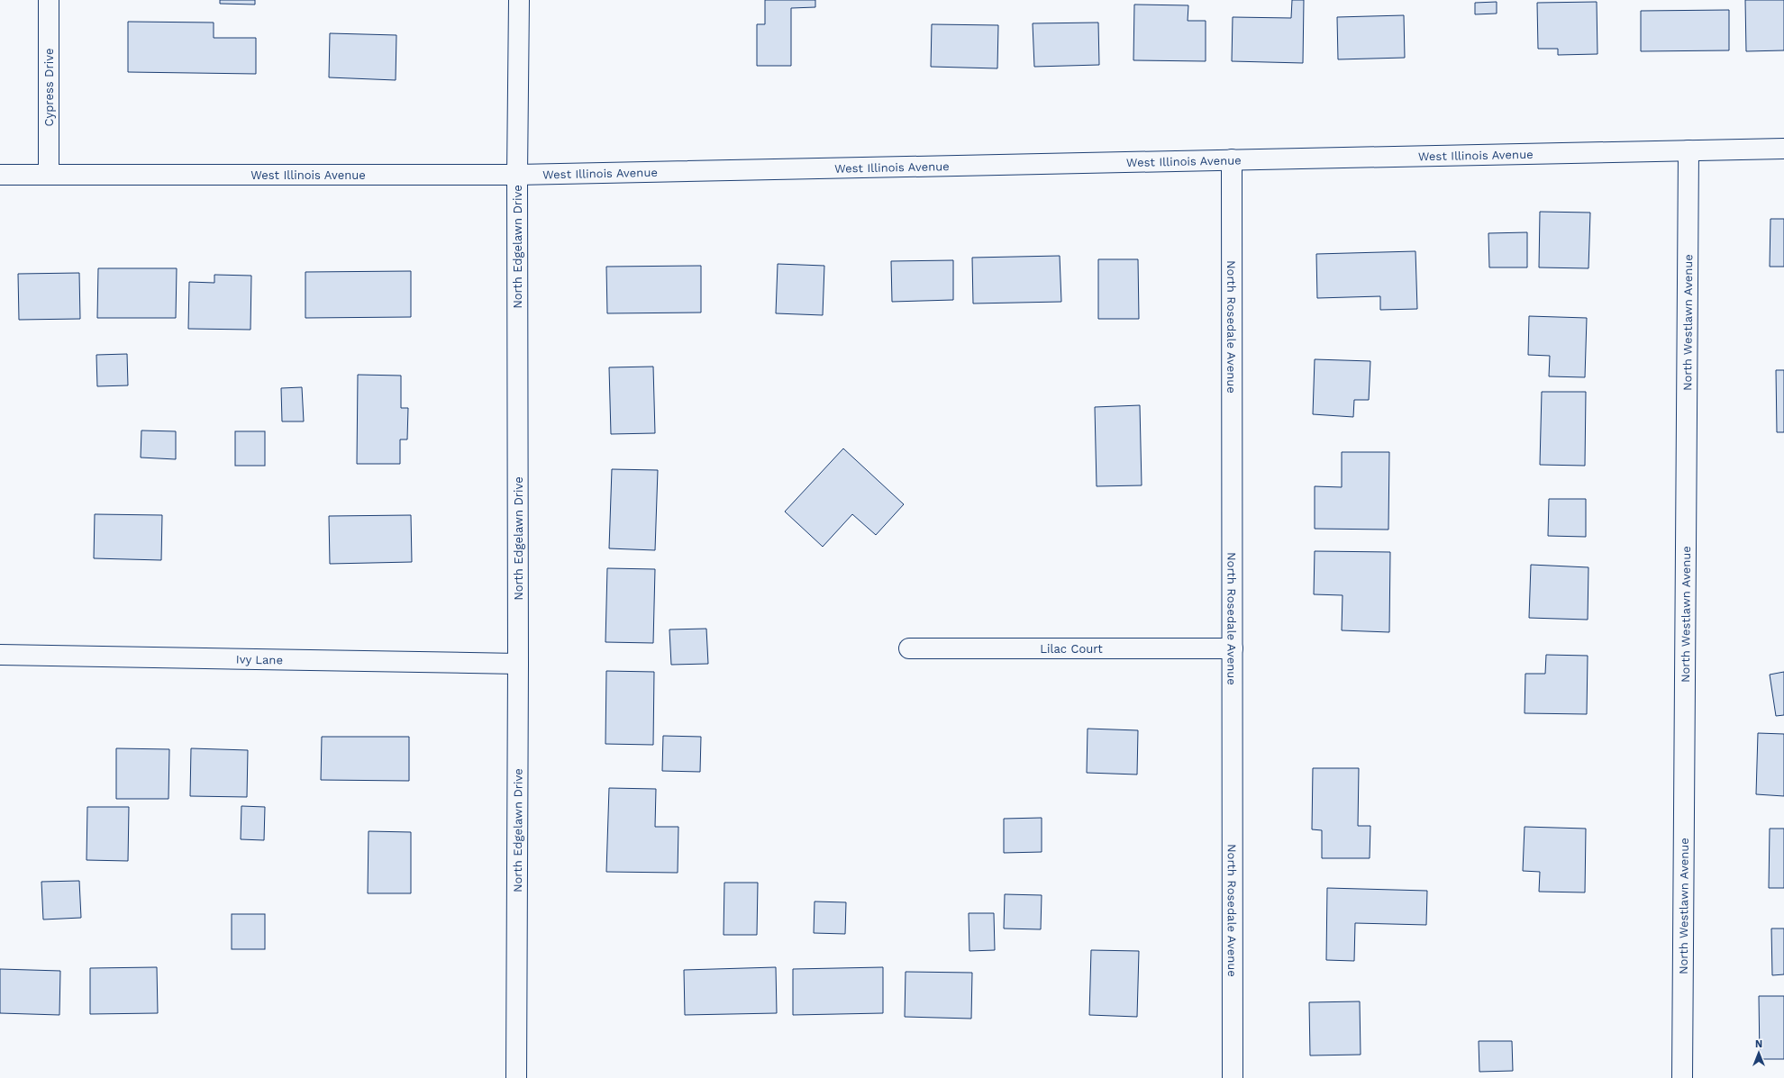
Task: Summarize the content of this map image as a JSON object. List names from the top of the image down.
{
  "streets": {
    "street": [
      "Cypress Drive",
      "West Illinois Avenue",
      "North Edgelawn Drive",
      "North Westlawn Avenue",
      "North Rosedale Avenue",
      "Lilac Court",
      "Ivy Lane"
    ]
  },
  "crossings": [
    ["Cypress Drive", "West Illinois Avenue"],
    ["West Illinois Avenue", "North Edgelawn Drive"],
    ["West Illinois Avenue", "North Westlawn Avenue"],
    ["West Illinois Avenue", "North Rosedale Avenue"],
    ["North Edgelawn Drive", "Ivy Lane"],
    ["North Rosedale Avenue", "Lilac Court"]
  ],
  "north": "top"
}
